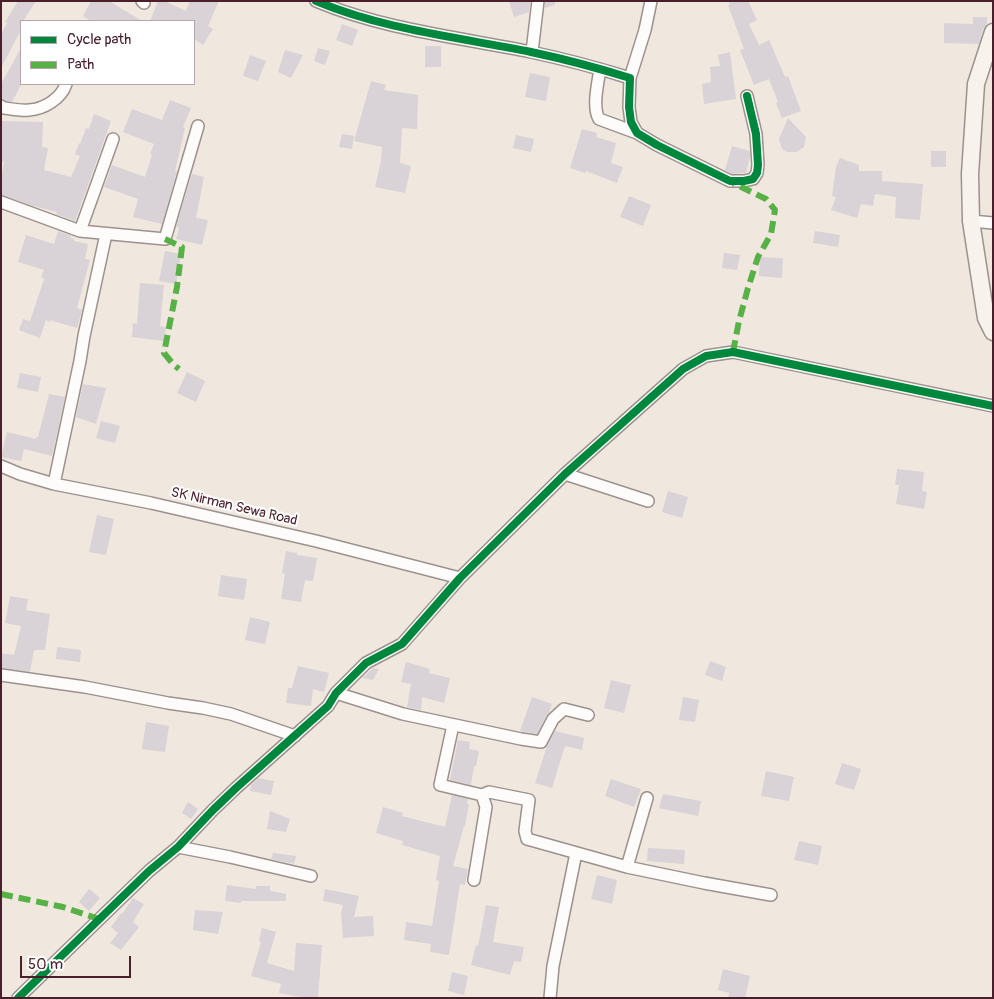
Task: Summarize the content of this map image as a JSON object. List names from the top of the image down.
{
  "streets": {
    "street": ["SK Nirman Sewa Road"]
  },
  "legend": ["Cycle path", "Path"],
  "scale_bar": "50 m"
}
